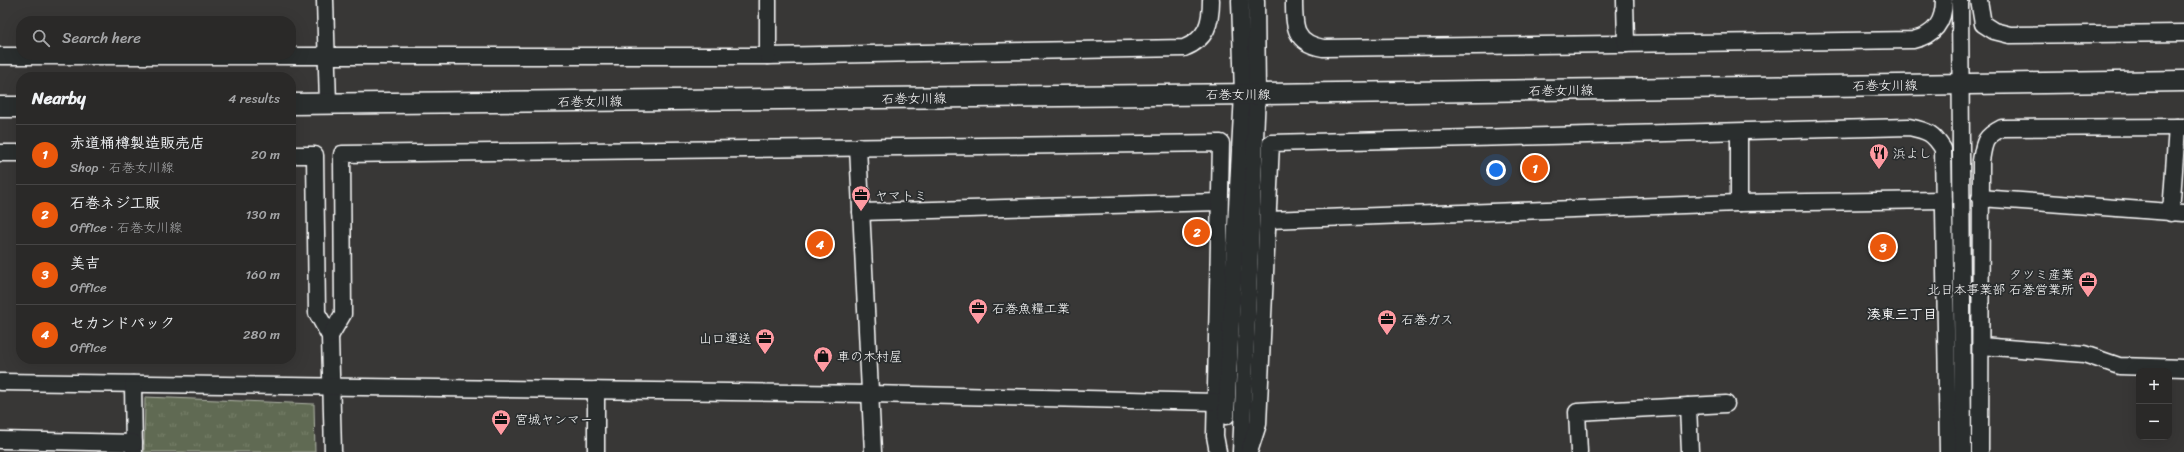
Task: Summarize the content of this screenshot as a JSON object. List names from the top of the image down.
{
  "streets": {
    "main road": ["石巻女川線"]
  },
  "districts": ["湊東三丁目"],
  "places": {
    "restaurant": ["浜よし"],
    "office": [
      "ヤマトミ",
      "タツミ産業 北日本事業部 石巻営業所",
      "石巻魚糧工業",
      "石巻ガス",
      "山口運送",
      "宮城ヤンマー"
    ],
    "shop": ["車の木村屋"]
  },
  "page": {
    "search": "Search here",
    "heading": ["Nearby", "4 results"],
    "list": [
      {
        "mark": "1",
        "name": "赤道桶樽製造販売店",
        "note": "Shop · 石巻女川線",
        "value": "20 m"
      },
      {
        "mark": "2",
        "name": "石巻ネジ工販",
        "note": "Office · 石巻女川線",
        "value": "130 m"
      },
      {
        "mark": "3",
        "name": "美吉",
        "note": "Office",
        "value": "160 m"
      },
      {
        "mark": "4",
        "name": "セカンドパック",
        "note": "Office",
        "value": "280 m"
      }
    ],
    "pins": [
      "1",
      "2",
      "4",
      "3"
    ],
    "map_buttons": ["+", "−"]
  }
}
